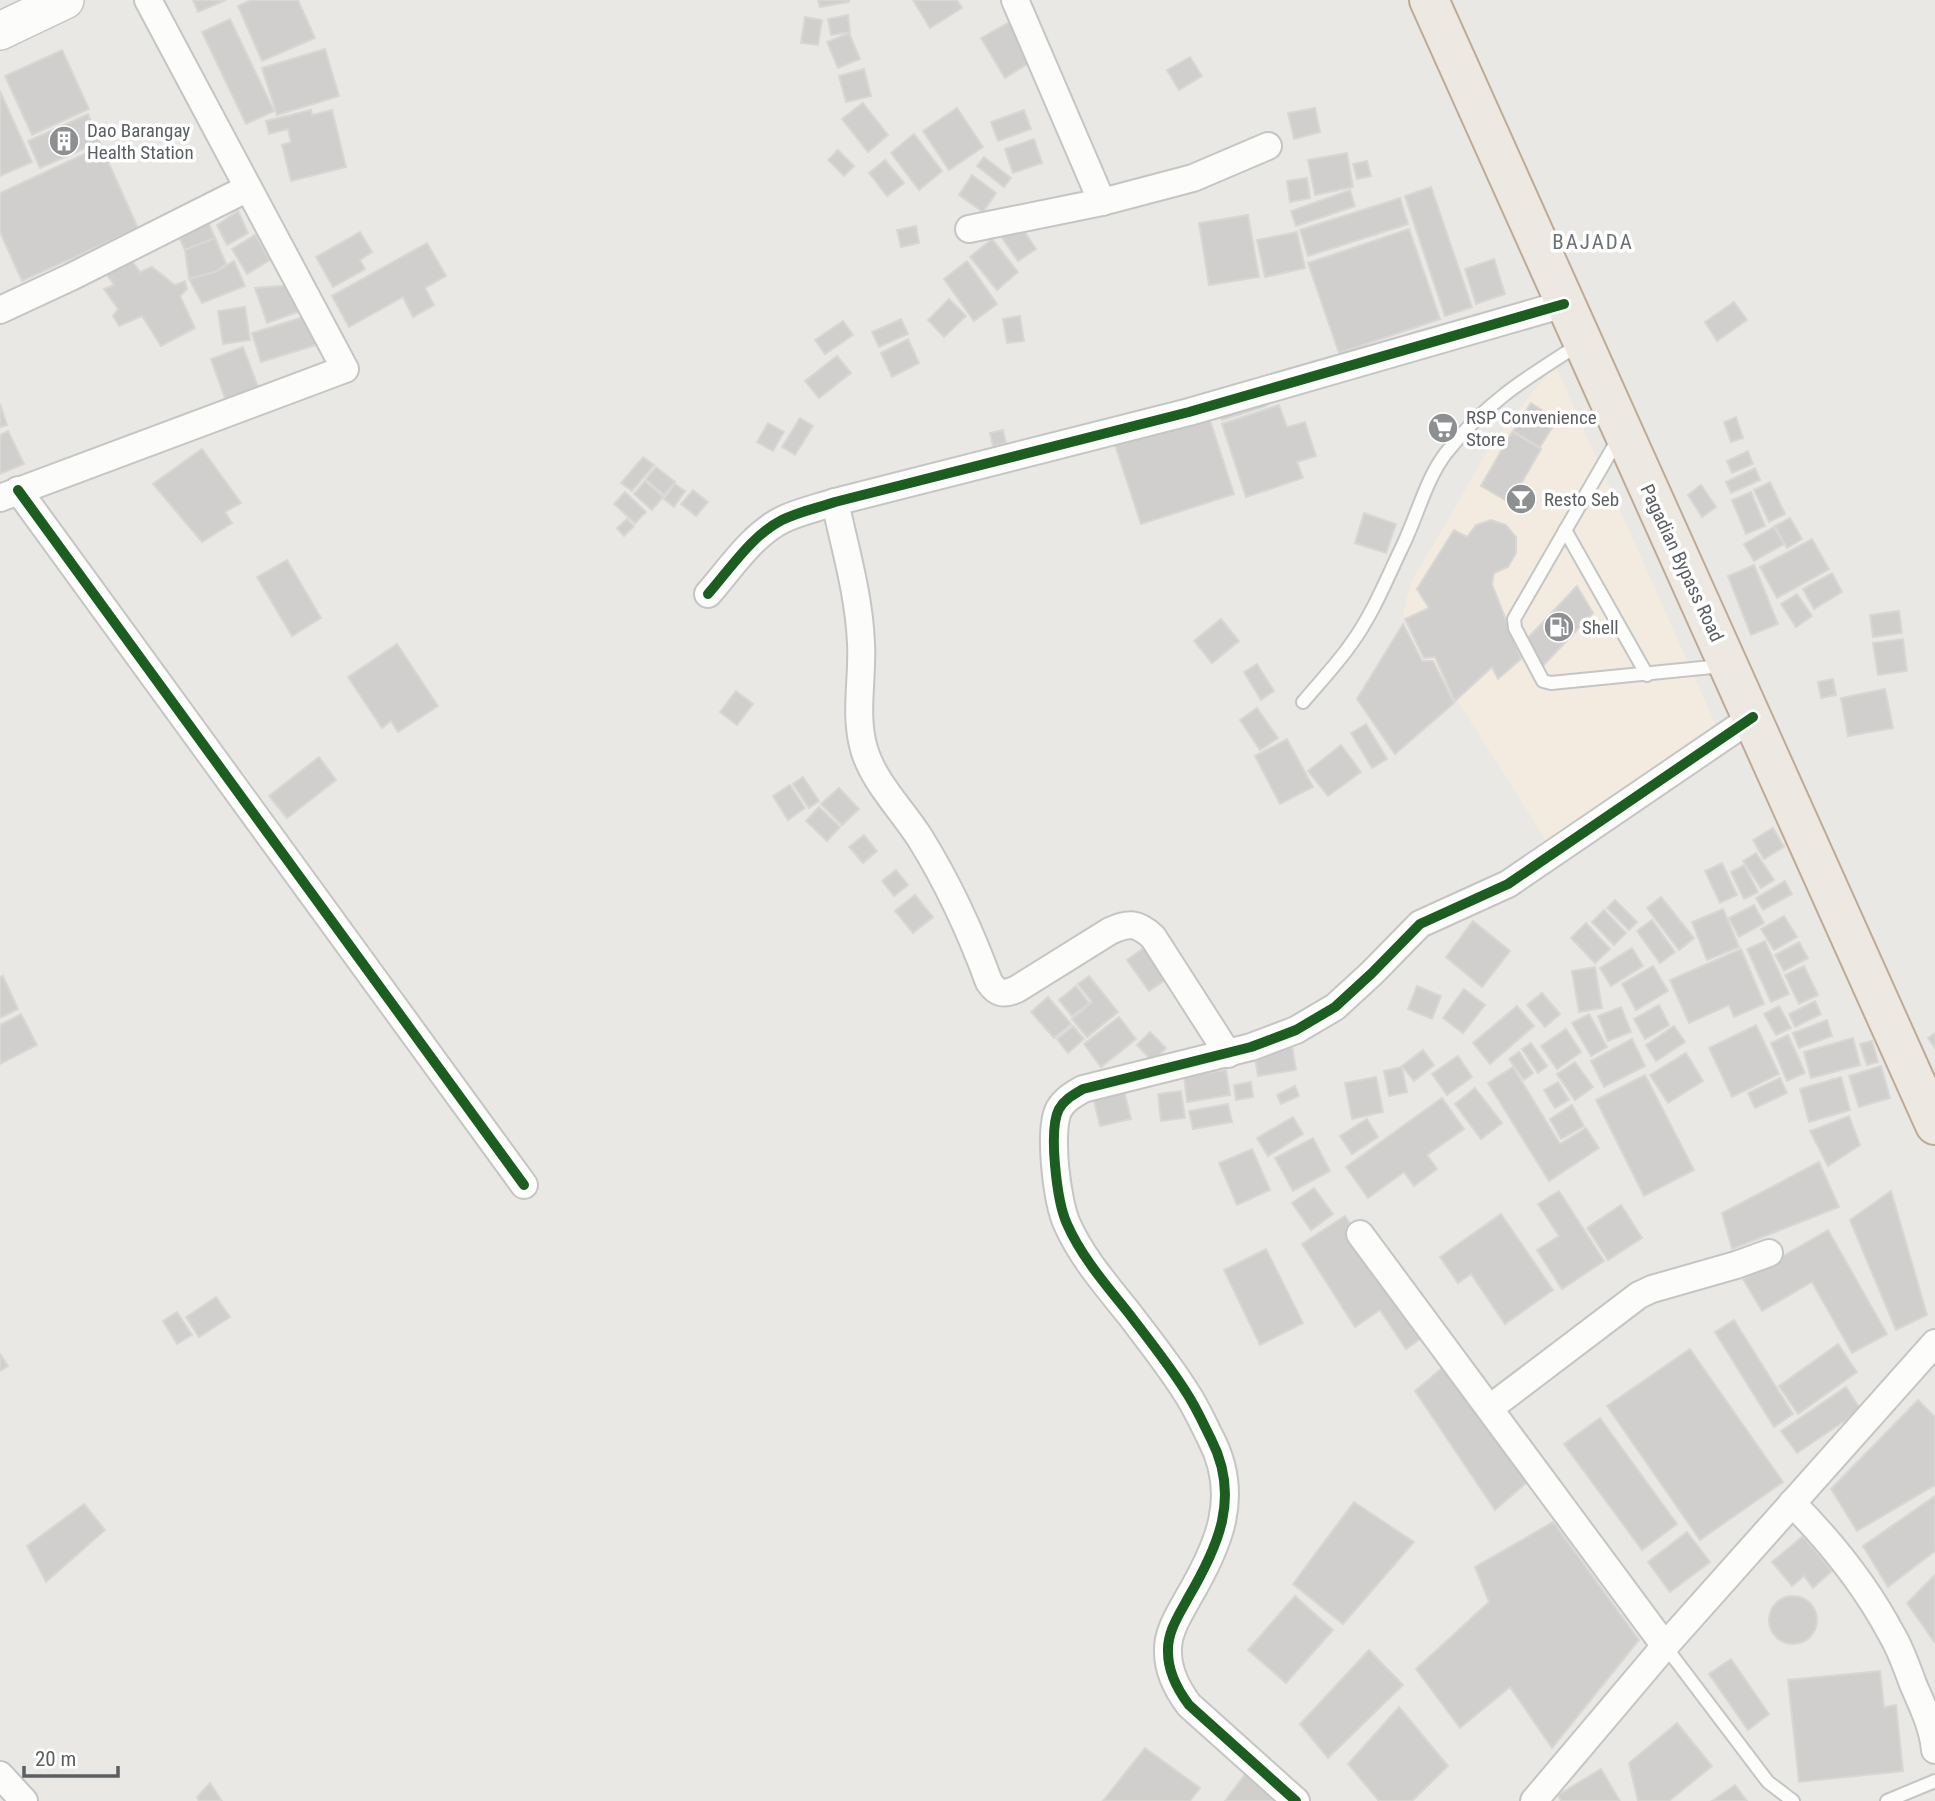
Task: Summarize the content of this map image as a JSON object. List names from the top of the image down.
{
  "streets": {
    "highway": ["Pagadian Bypass Road"]
  },
  "districts": ["BAJADA"],
  "places": {
    "building": ["Dao Barangay Health Station"],
    "supermarket": ["RSP Convenience Store"],
    "bar": ["Resto Seb"],
    "fuel station": ["Shell"]
  },
  "scale_bar": "20 m"
}
